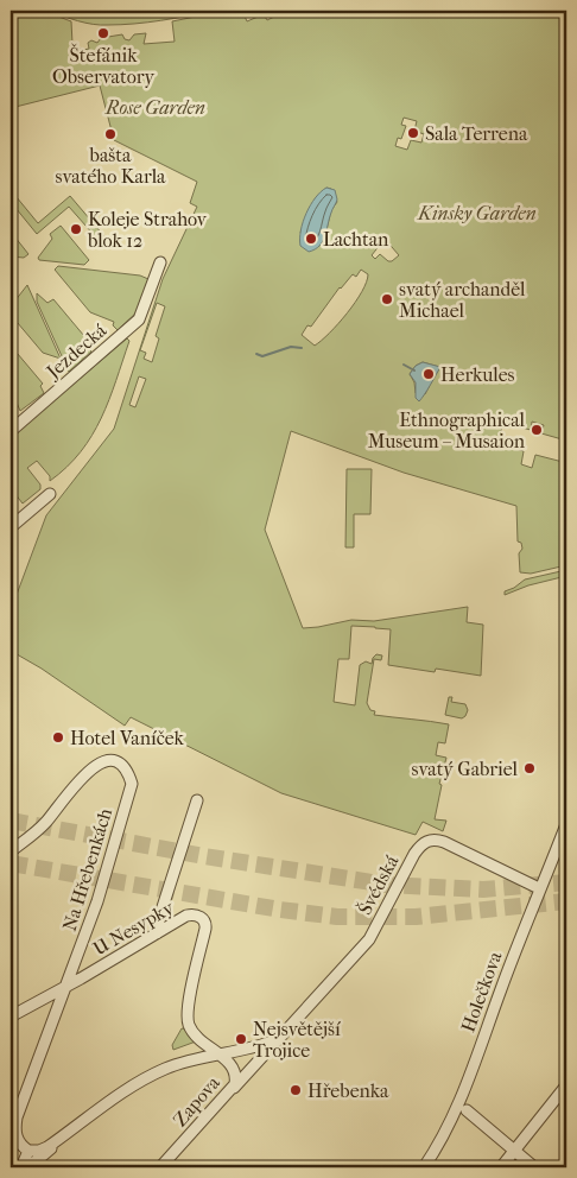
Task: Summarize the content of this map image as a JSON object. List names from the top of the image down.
{
  "streets": {
    "street": [
      "Jezdecká",
      "Na Hřebenkách",
      "Švédská",
      "U Nesypky",
      "Holečkova",
      "Zapova"
    ]
  },
  "crossings": [
    ["Na Hřebenkách", "U Nesypky"],
    ["Švédská", "Holečkova"],
    ["Švédská", "Zapova"],
    ["U Nesypky", "Zapova"]
  ],
  "parks": ["Rose Garden", "Kinsky Garden"],
  "places": [
    "Štefánik Observatory",
    "Sala Terrena",
    "bašta svatého Karla",
    "Koleje Strahov blok 12",
    "Lachtan",
    "svatý archanděl Michael",
    "Herkules",
    "Ethnographical Museum – Musaion",
    "Hotel Vaníček",
    "svatý Gabriel",
    "Nejsvětější Trojice",
    "Hřebenka"
  ]
}
